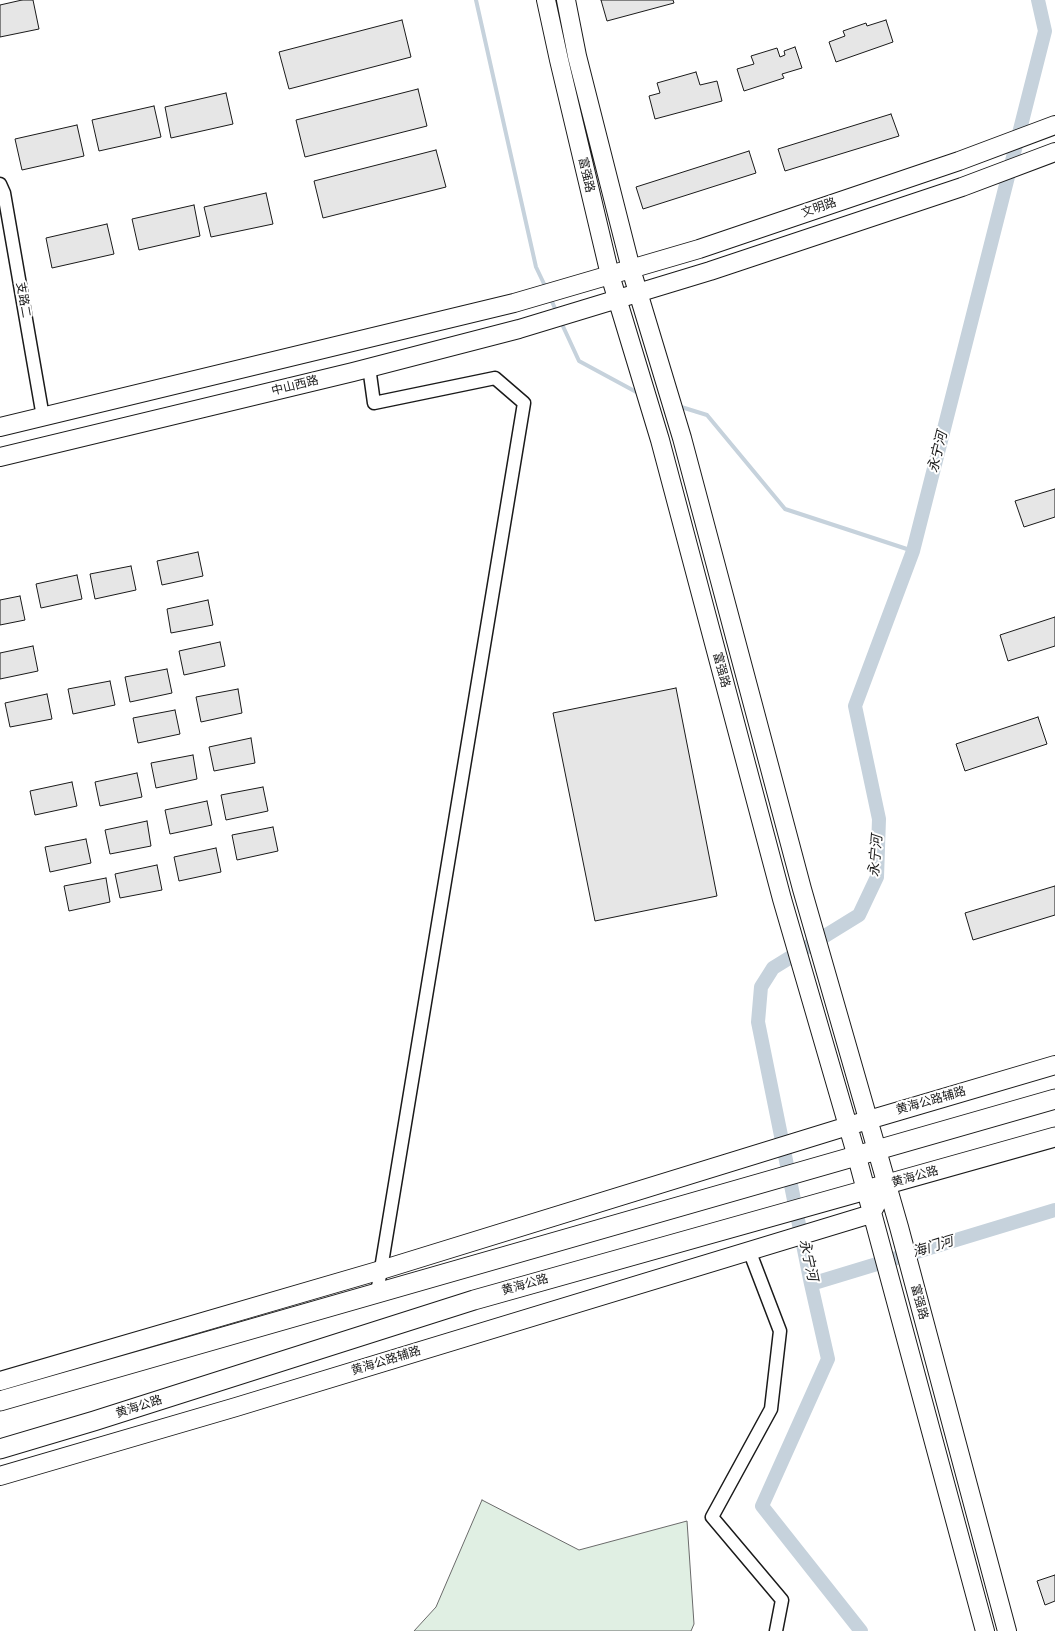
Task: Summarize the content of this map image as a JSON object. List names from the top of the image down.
{
  "streets": {
    "main road": [
      "富强路",
      "文明路",
      "中山西路",
      "黄海公路辅路",
      "黄海公路"
    ],
    "street": ["支路二"]
  },
  "crossings": [
    ["富强路", "文明路"],
    ["富强路", "黄海公路辅路"],
    ["富强路", "黄海公路"],
    ["文明路", "支路二"],
    ["文明路", "中山西路"]
  ],
  "water": ["永宁河", "海门河"]
}
